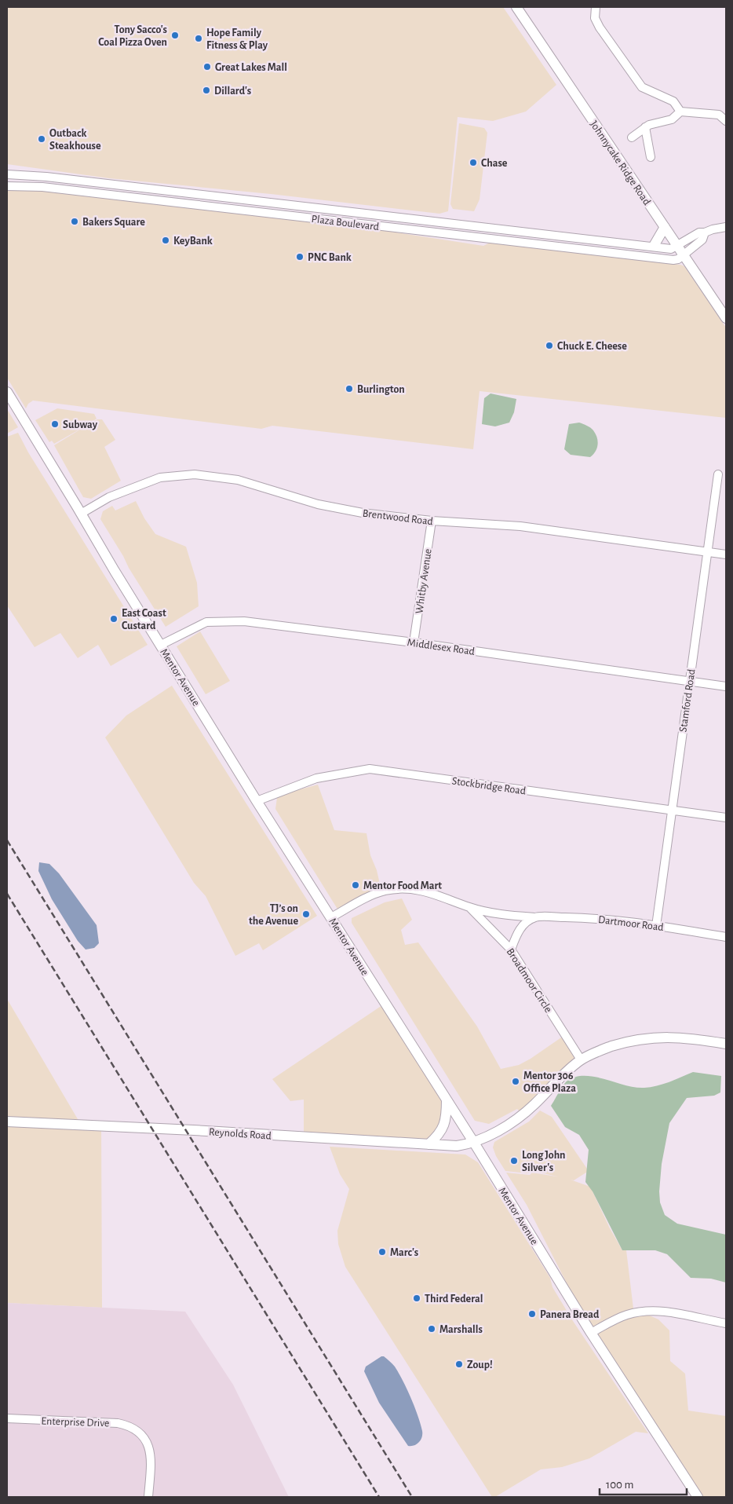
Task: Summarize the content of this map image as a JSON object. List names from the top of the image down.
{
  "streets": {
    "main road": ["Johnnycake Ridge Road", "Mentor Avenue", "Reynolds Road"],
    "street": [
      "Plaza Boulevard",
      "Brentwood Road",
      "Whitby Avenue",
      "Middlesex Road",
      "Stamford Road",
      "Stockbridge Road",
      "Dartmoor Road",
      "Broadmoor Circle",
      "Enterprise Drive"
    ]
  },
  "crossings": [
    ["Johnnycake Ridge Road", "Plaza Boulevard"],
    ["Brentwood Road", "Whitby Avenue"],
    ["Brentwood Road", "Mentor Avenue"],
    ["Brentwood Road", "Stamford Road"],
    ["Whitby Avenue", "Middlesex Road"],
    ["Middlesex Road", "Mentor Avenue"],
    ["Middlesex Road", "Stamford Road"],
    ["Mentor Avenue", "Stockbridge Road"],
    ["Mentor Avenue", "Dartmoor Road"],
    ["Mentor Avenue", "Reynolds Road"],
    ["Stamford Road", "Stockbridge Road"],
    ["Stamford Road", "Dartmoor Road"],
    ["Dartmoor Road", "Broadmoor Circle"],
    ["Broadmoor Circle", "Reynolds Road"]
  ],
  "places": [
    "Tony Sacco's Coal Pizza Oven",
    "Hope Family Fitness & Play",
    "Great Lakes Mall",
    "Dillard's",
    "Outback Steakhouse",
    "Chase",
    "Bakers Square",
    "KeyBank",
    "PNC Bank",
    "Chuck E. Cheese",
    "Burlington",
    "Subway",
    "East Coast Custard",
    "Mentor Food Mart",
    "TJ’s on the Avenue",
    "Mentor 306 Office Plaza",
    "Long John Silver's",
    "Marc's",
    "Third Federal",
    "Panera Bread",
    "Marshalls",
    "Zoup!"
  ],
  "scale_bar": "100 m"
}
